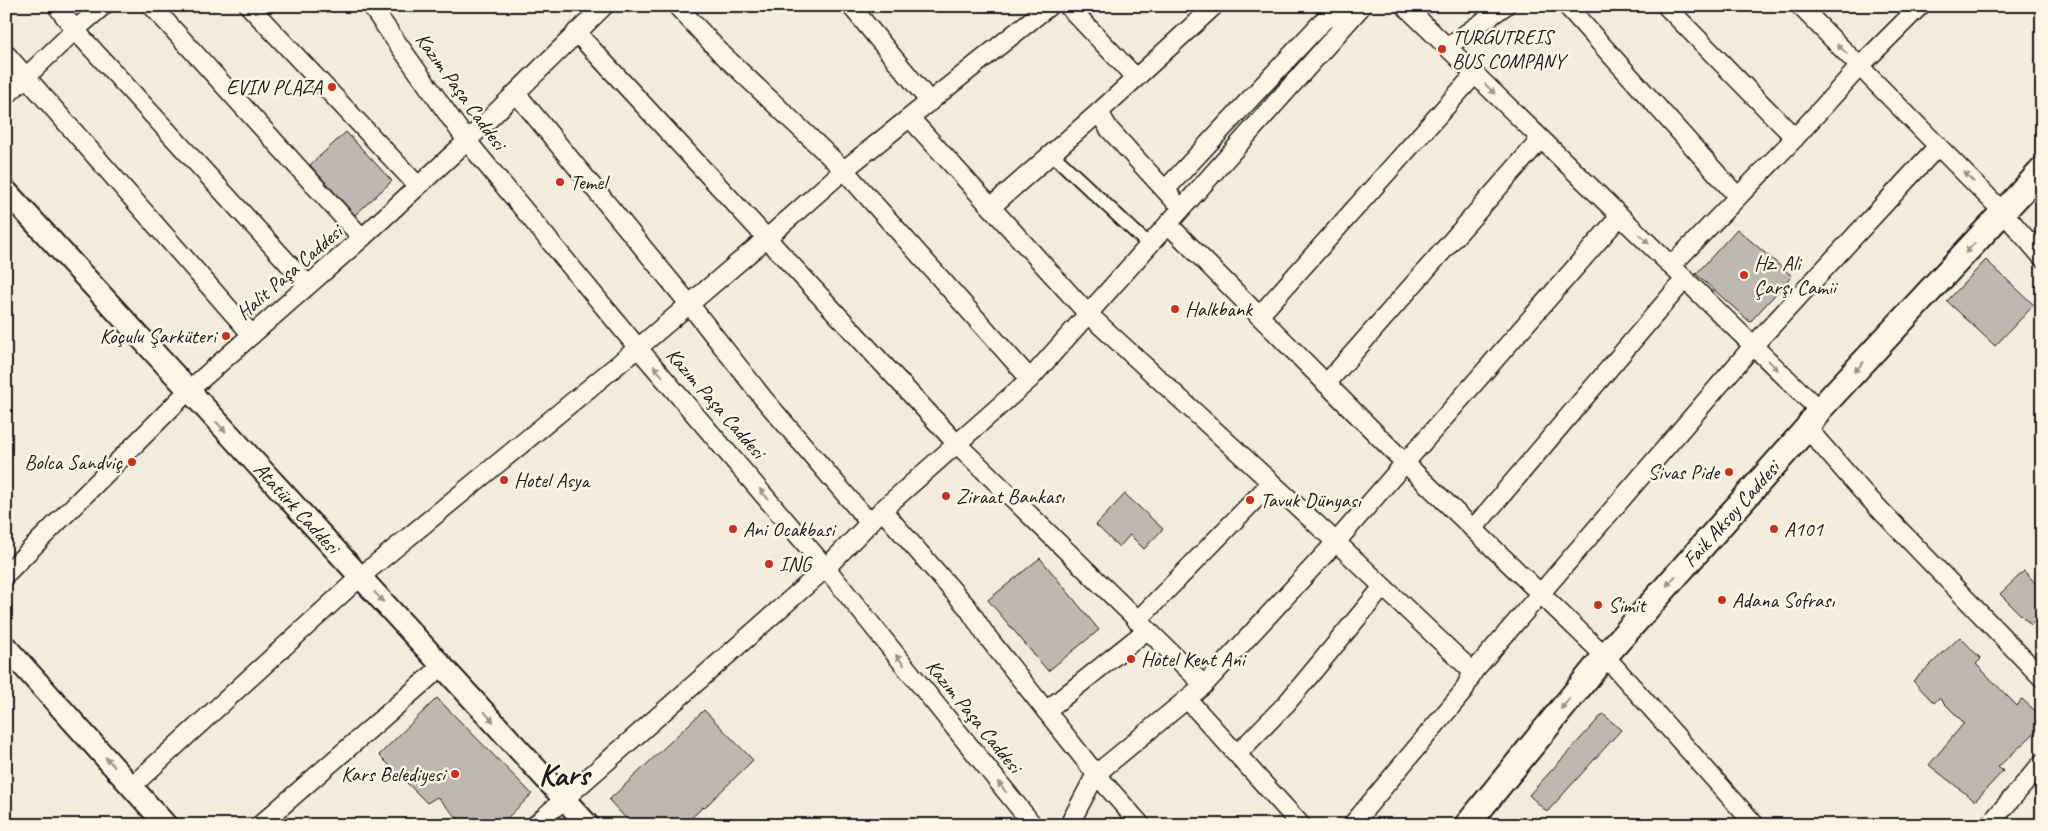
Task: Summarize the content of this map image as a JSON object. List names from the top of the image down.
{
  "streets": {
    "main road": ["Faik Aksoy Caddesi"],
    "street": ["Kazım Paşa Caddesi", "Halit Paşa Caddesi", "Atatürk Caddesi"]
  },
  "crossings": [
    ["Kazım Paşa Caddesi", "Halit Paşa Caddesi"],
    ["Halit Paşa Caddesi", "Atatürk Caddesi"]
  ],
  "one_way": ["Atatürk Caddesi", "Faik Aksoy Caddesi"],
  "districts": ["Kars"],
  "places": [
    "TURGUTREIS BUS COMPANY",
    "EVIN PLAZA",
    "Temel",
    "Hz. Ali Çarşı Camii",
    "Halkbank",
    "Koçulu Şarküteri",
    "Bolca Sandviç",
    "Sivas Pide",
    "Hotel Asya",
    "Ziraat Bankası",
    "Tavuk Dünyası",
    "Ani Ocakbasi",
    "A101",
    "ING",
    "Adana Sofrası",
    "Simit",
    "Hotel Kent Ani",
    "Kars Belediyesi"
  ]
}
